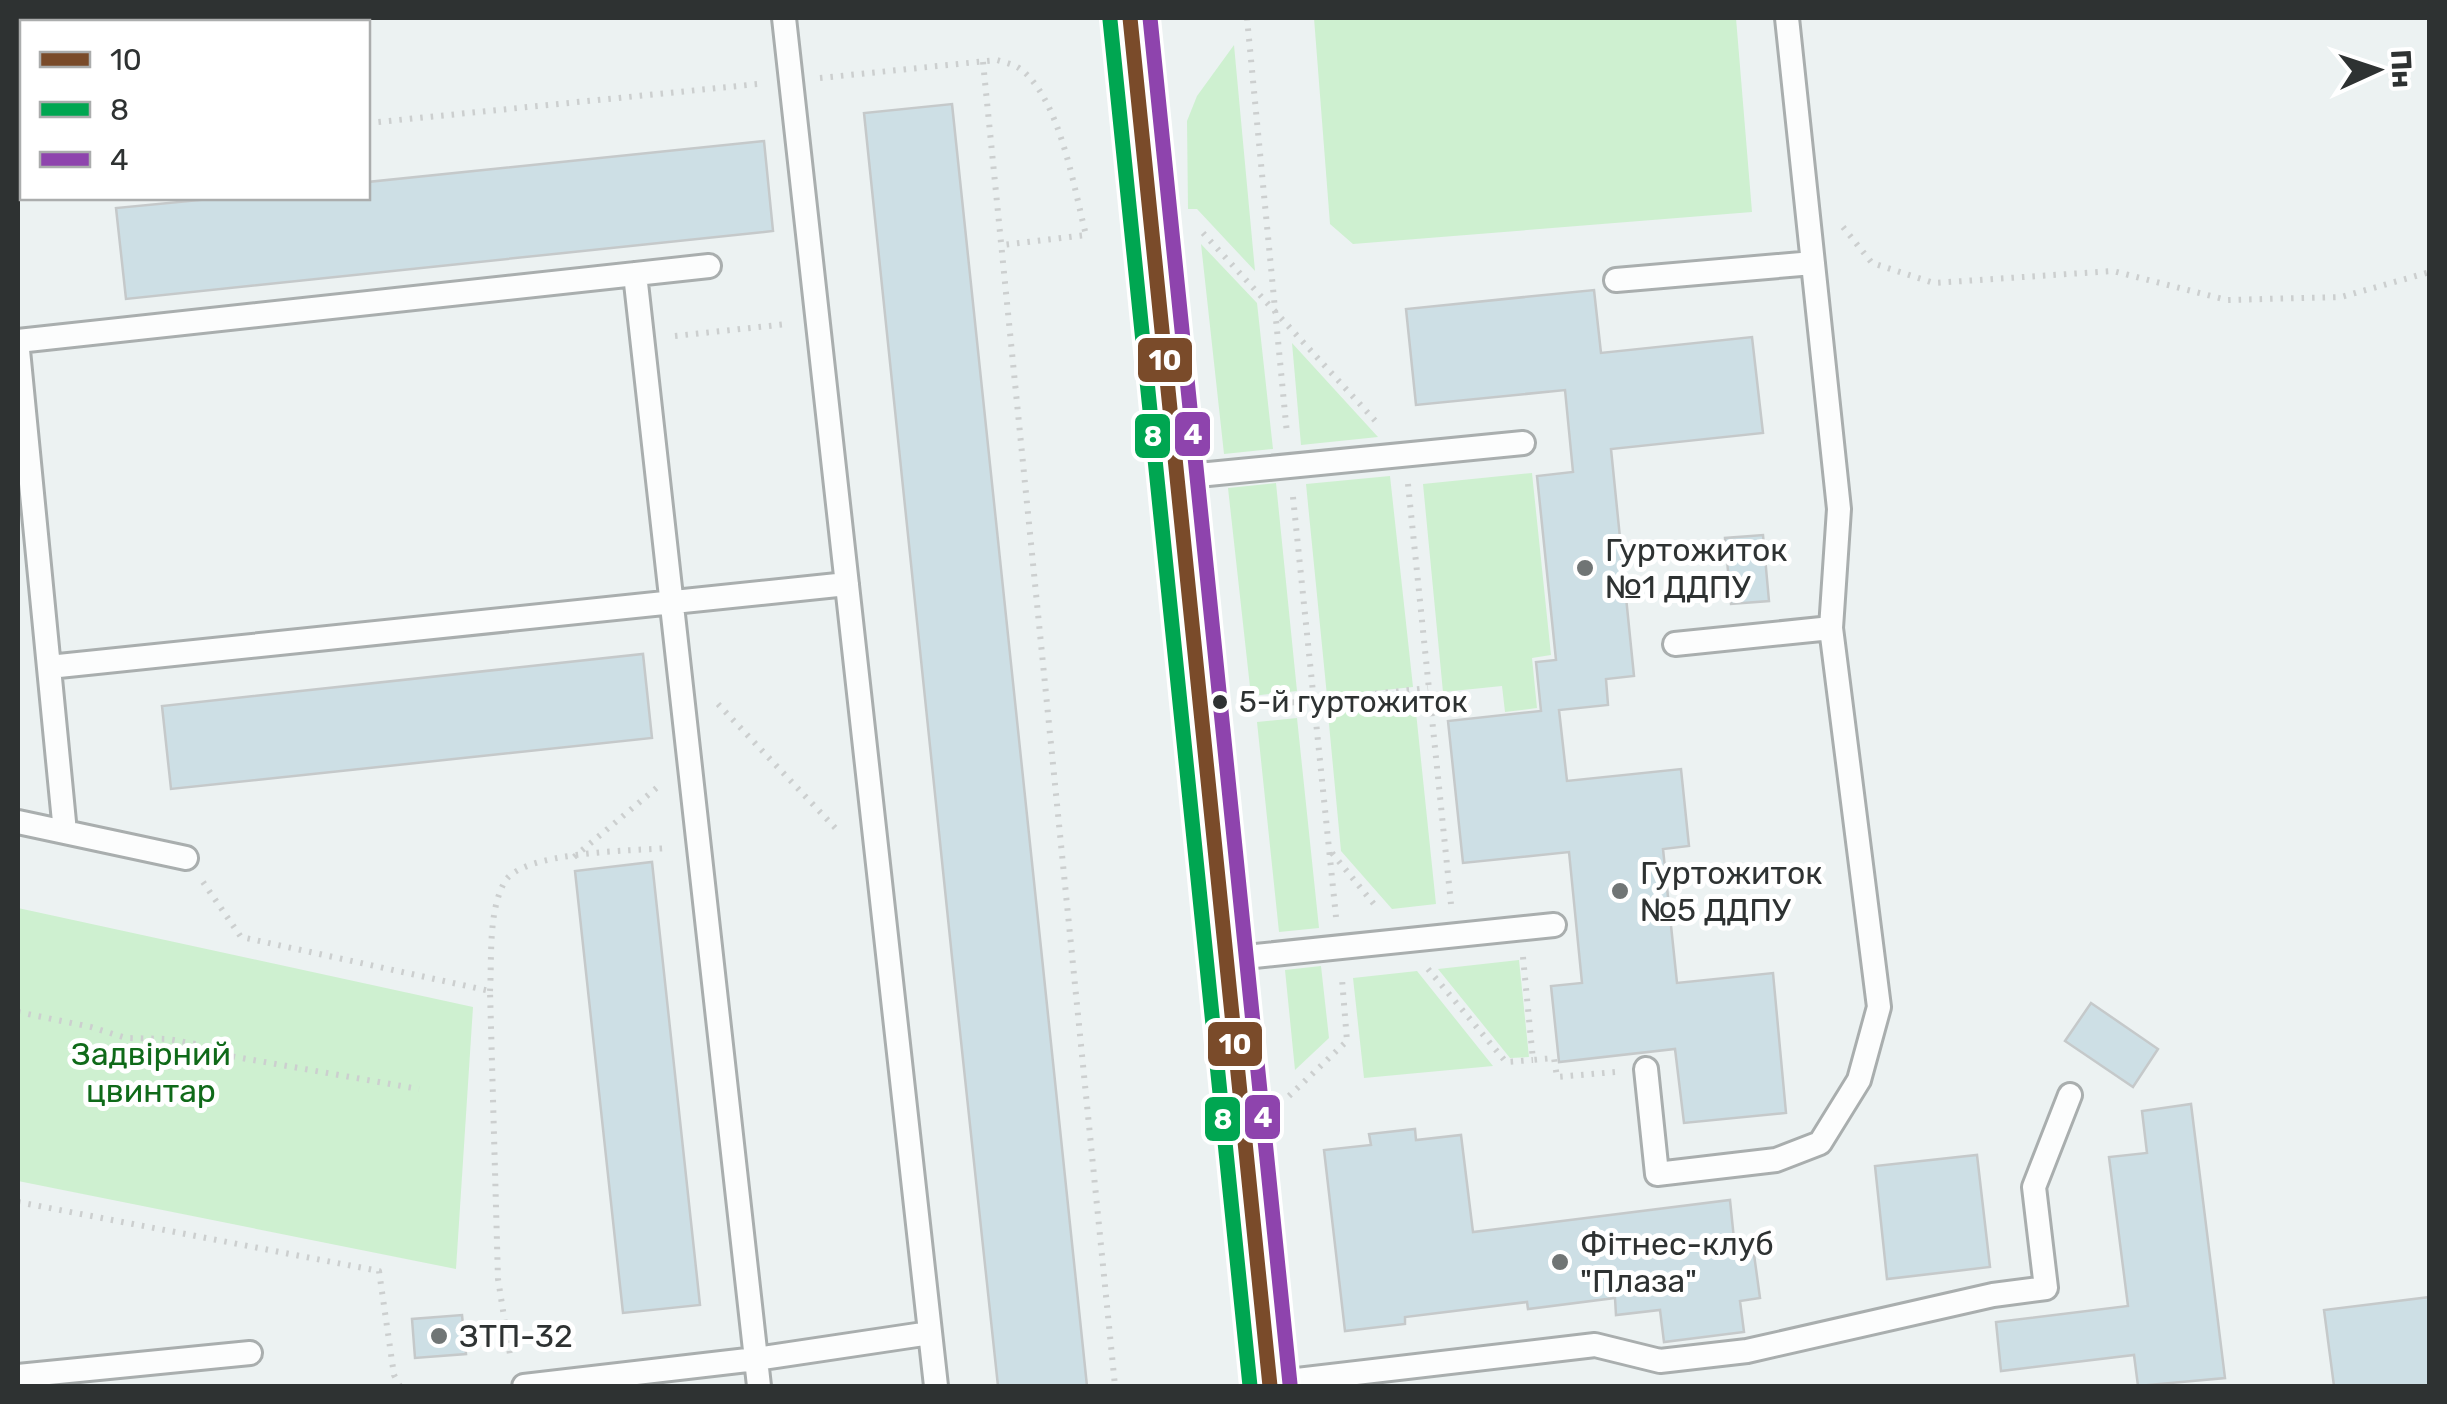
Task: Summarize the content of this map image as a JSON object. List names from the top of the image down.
{
  "parks": ["Задвірний цвинтар"],
  "places": [
    "Гуртожиток №1 ДДПУ",
    "5-й гуртожиток",
    "Гуртожиток №5 ДДПУ",
    "Фітнес-клуб \"Плаза\"",
    "ЗТП-32"
  ],
  "lines": ["transit line 10", "transit line 4", "transit line 8"],
  "legend": ["10", "8", "4"],
  "north": "right"
}
